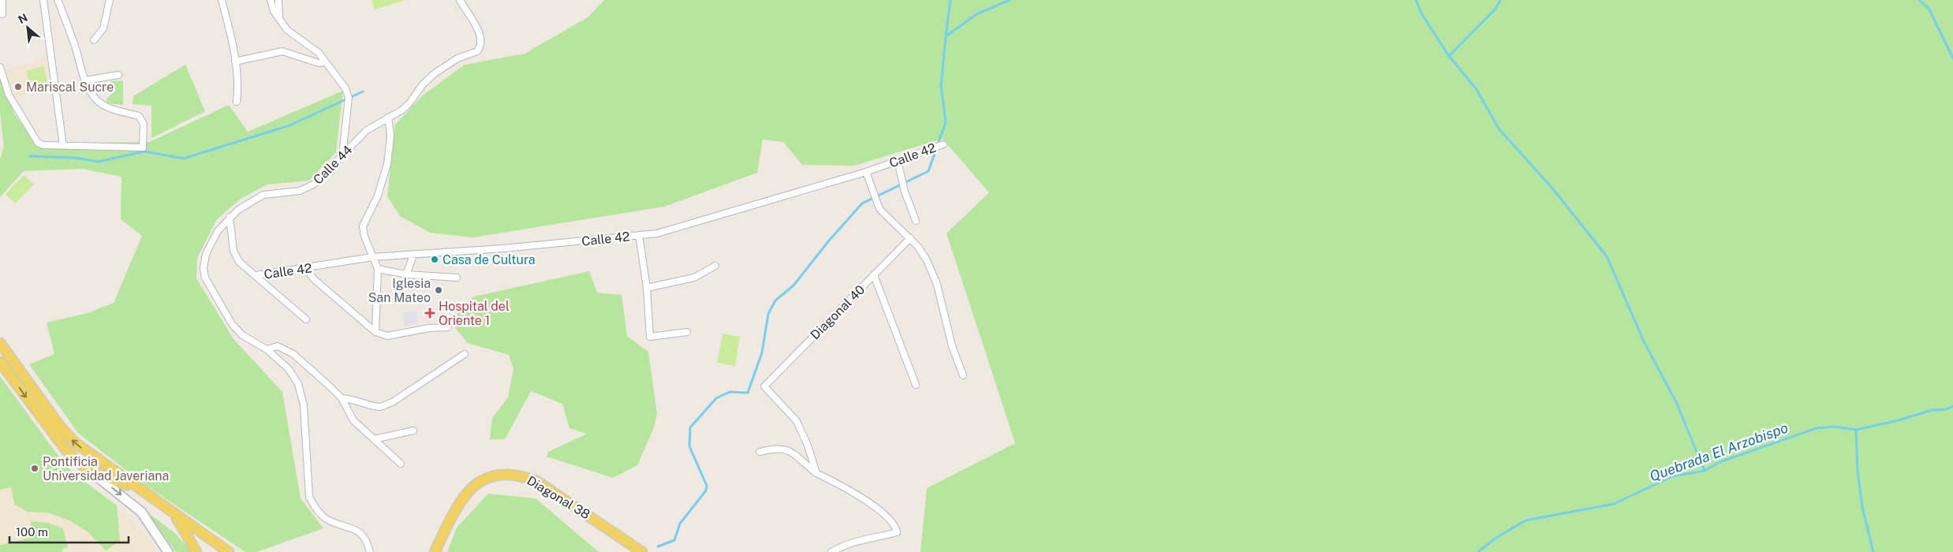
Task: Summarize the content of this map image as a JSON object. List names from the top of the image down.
{
  "streets": {
    "main road": ["Diagonal 38"],
    "street": ["Calle 42", "Calle 44", "Diagonal 40"]
  },
  "water": ["Quebrada El Arzobispo"],
  "places": {
    "other": [
      "Mariscal Sucre",
      "Casa de Cultura",
      "Iglesia San Mateo",
      "Pontificia Universidad Javeriana"
    ],
    "health": ["Hospital del Oriente 1"]
  },
  "scale_bar": "100 m",
  "north": "top left"
}
